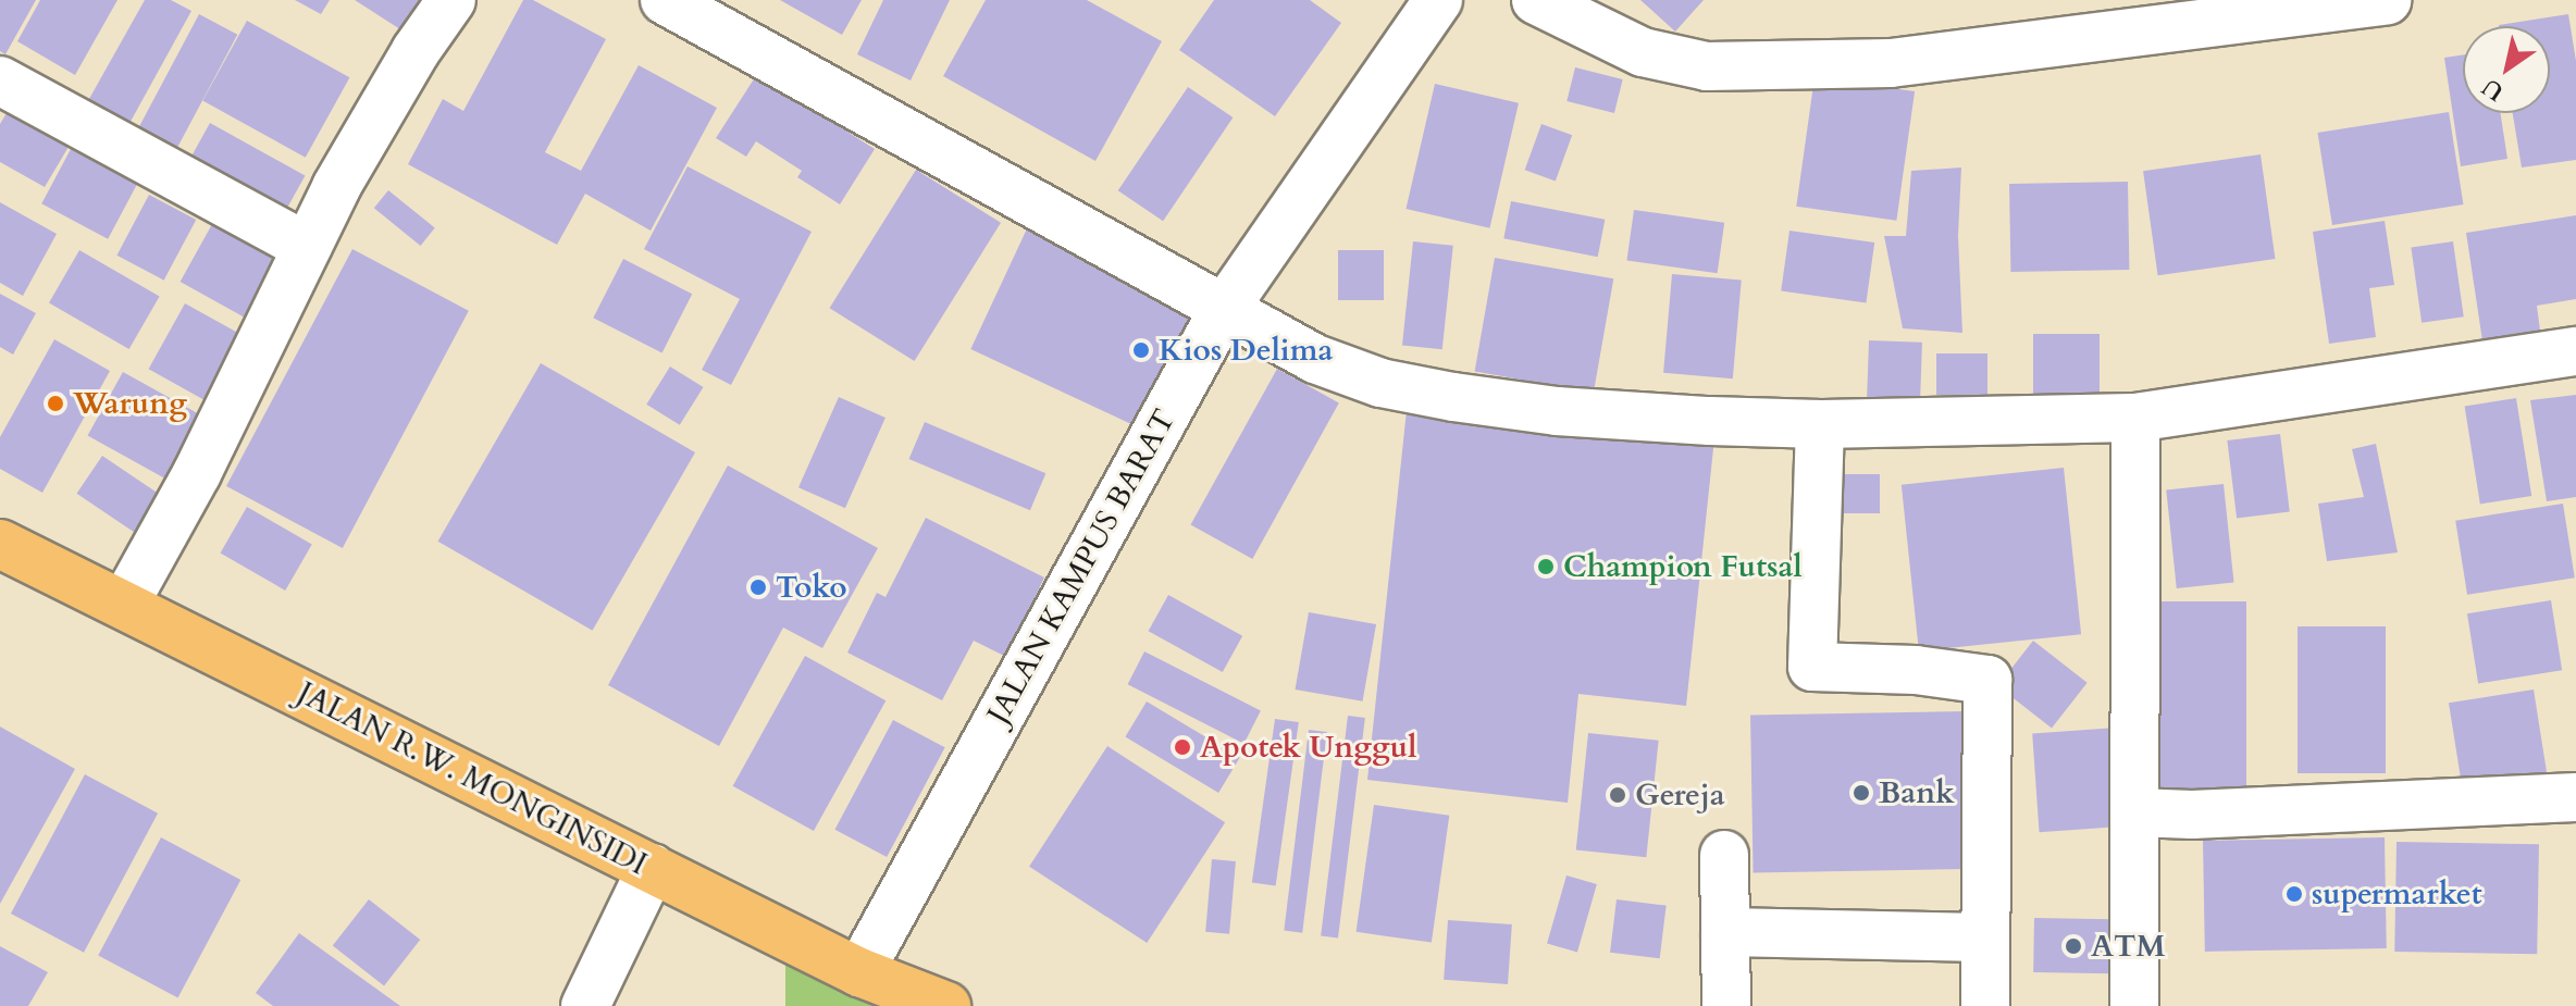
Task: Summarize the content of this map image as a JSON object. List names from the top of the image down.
{
  "streets": {
    "highway": ["JALAN R.W. MONGINSIDI"],
    "street": ["JALAN KAMPUS BARAT"]
  },
  "crossings": [
    ["JALAN KAMPUS BARAT", "JALAN R.W. MONGINSIDI"]
  ],
  "places": [
    "Kios Delima",
    "Warung",
    "Champion Futsal",
    "Toko",
    "Apotek Unggul",
    "Bank",
    "Gereja",
    "supermarket",
    "ATM"
  ],
  "north": "bottom left"
}
